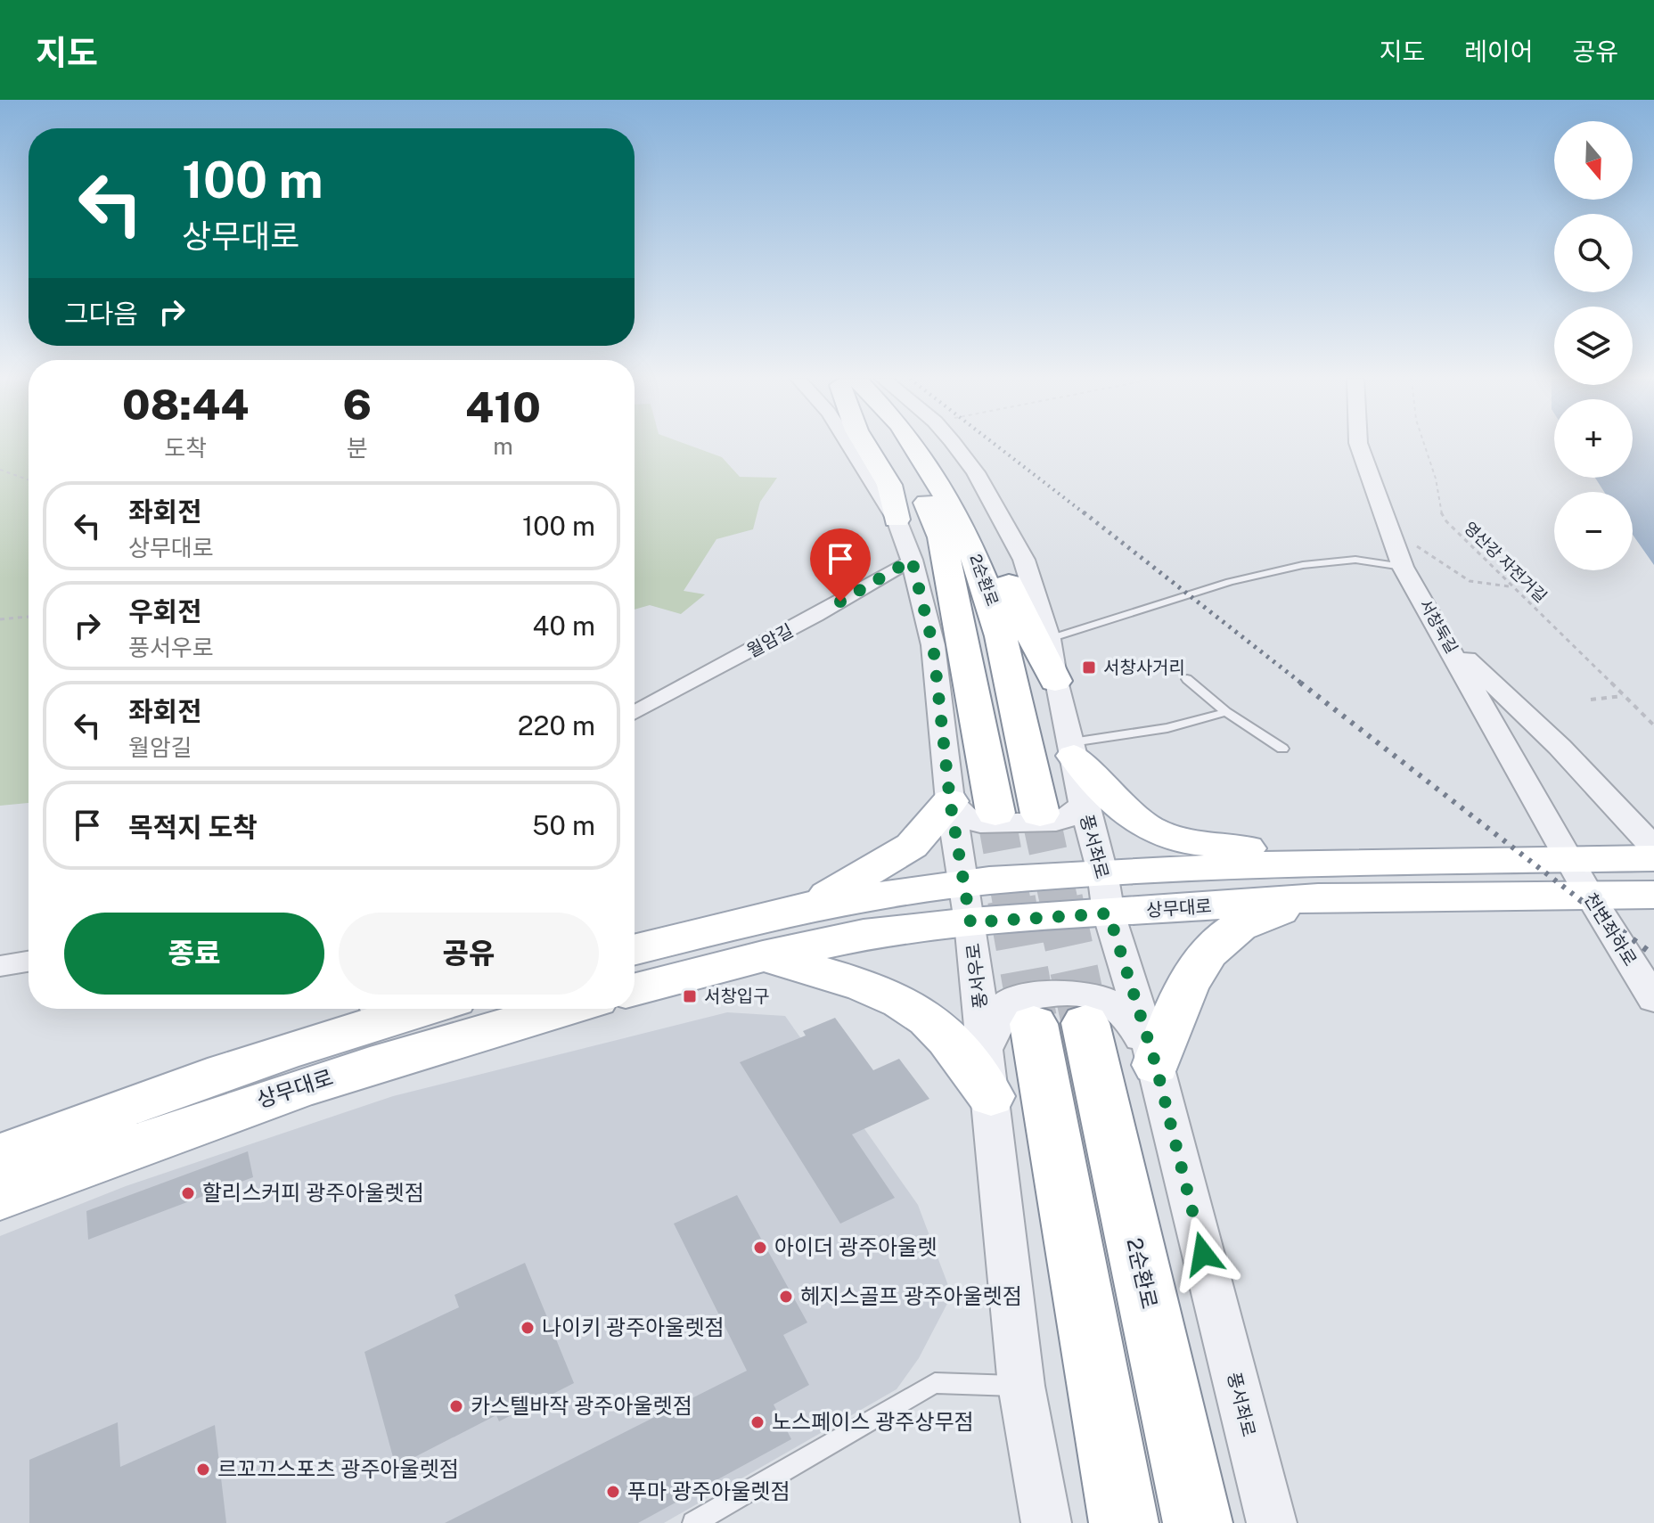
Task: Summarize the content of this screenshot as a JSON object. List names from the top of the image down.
{
  "streets": {
    "highway": ["2순환로"],
    "main road": ["상무대로"],
    "street": [
      "서창둑길",
      "월암길",
      "풍서좌로",
      "천변좌하로",
      "풍서우로"
    ],
    "path": ["영산강 자전거길"]
  },
  "crossings": [
    ["2순환로", "풍서우로"],
    ["서창둑길", "상무대로"],
    ["서창둑길", "천변좌하로"],
    ["월암길", "풍서우로"],
    ["풍서좌로", "상무대로"],
    ["상무대로", "천변좌하로"],
    ["상무대로", "풍서우로"]
  ],
  "places": {
    "transit": ["서창사거리", "서창입구"],
    "other": [
      "할리스커피 광주아울렛점",
      "아이더 광주아울렛",
      "헤지스골프 광주아울렛점",
      "나이키 광주아울렛점",
      "카스텔바작 광주아울렛점",
      "노스페이스 광주상무점",
      "르꼬끄스포츠 광주아울렛점",
      "푸마 광주아울렛점"
    ]
  },
  "north": "bottom",
  "page": {
    "header": "지도",
    "nav": ["지도", "레이어", "공유"],
    "map_buttons": ["+", "−"],
    "turn": ["100 m", "상무대로"],
    "then": "그다음",
    "eta": [
      "08:44",
      "도착",
      "6",
      "분",
      "410",
      "m"
    ],
    "list": [
      {
        "name": "좌회전",
        "note": "상무대로",
        "value": "100 m"
      },
      {
        "name": "우회전",
        "note": "풍서우로",
        "value": "40 m"
      },
      {
        "name": "좌회전",
        "note": "월암길",
        "value": "220 m"
      },
      {
        "name": "목적지 도착",
        "value": "50 m"
      }
    ],
    "buttons": ["종료", "공유"]
  }
}
